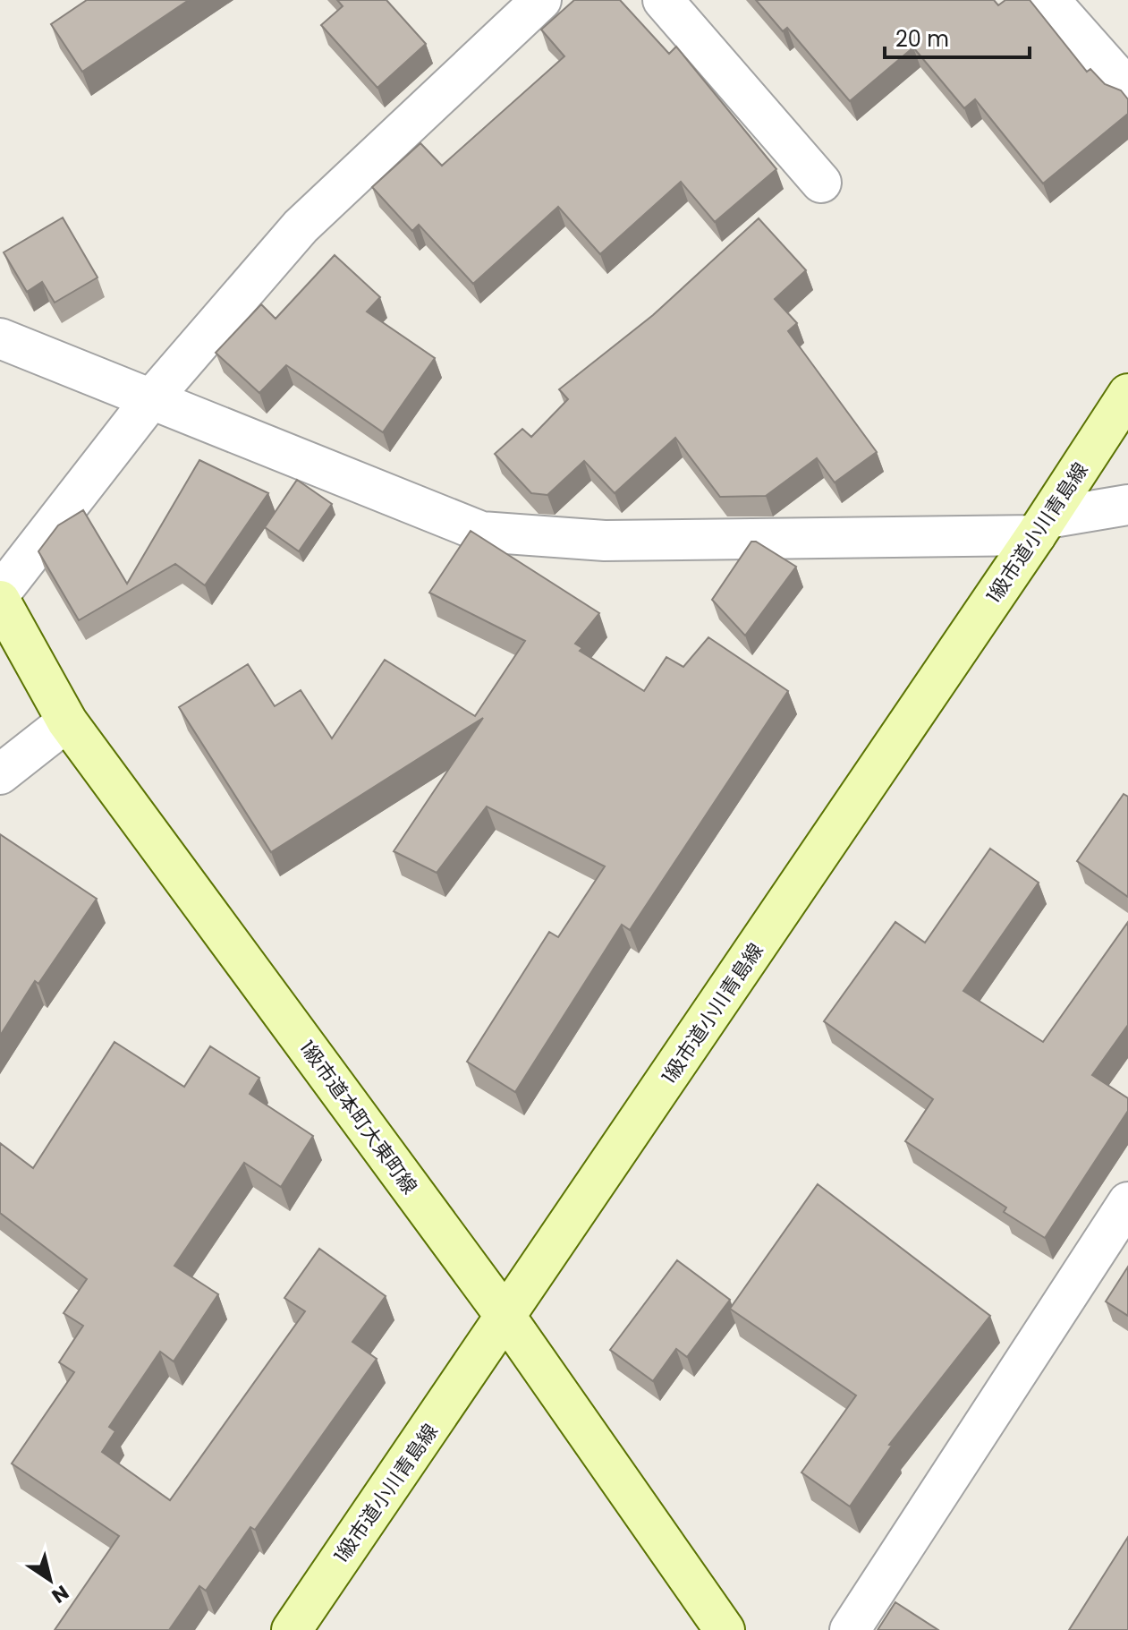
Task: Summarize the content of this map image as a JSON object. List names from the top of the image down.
{
  "streets": {
    "street": ["1級市道小川青島線", "1級市道本町大東町線"]
  },
  "crossings": [
    ["1級市道小川青島線", "1級市道本町大東町線"]
  ],
  "scale_bar": "20 m",
  "north": "bottom right"
}
